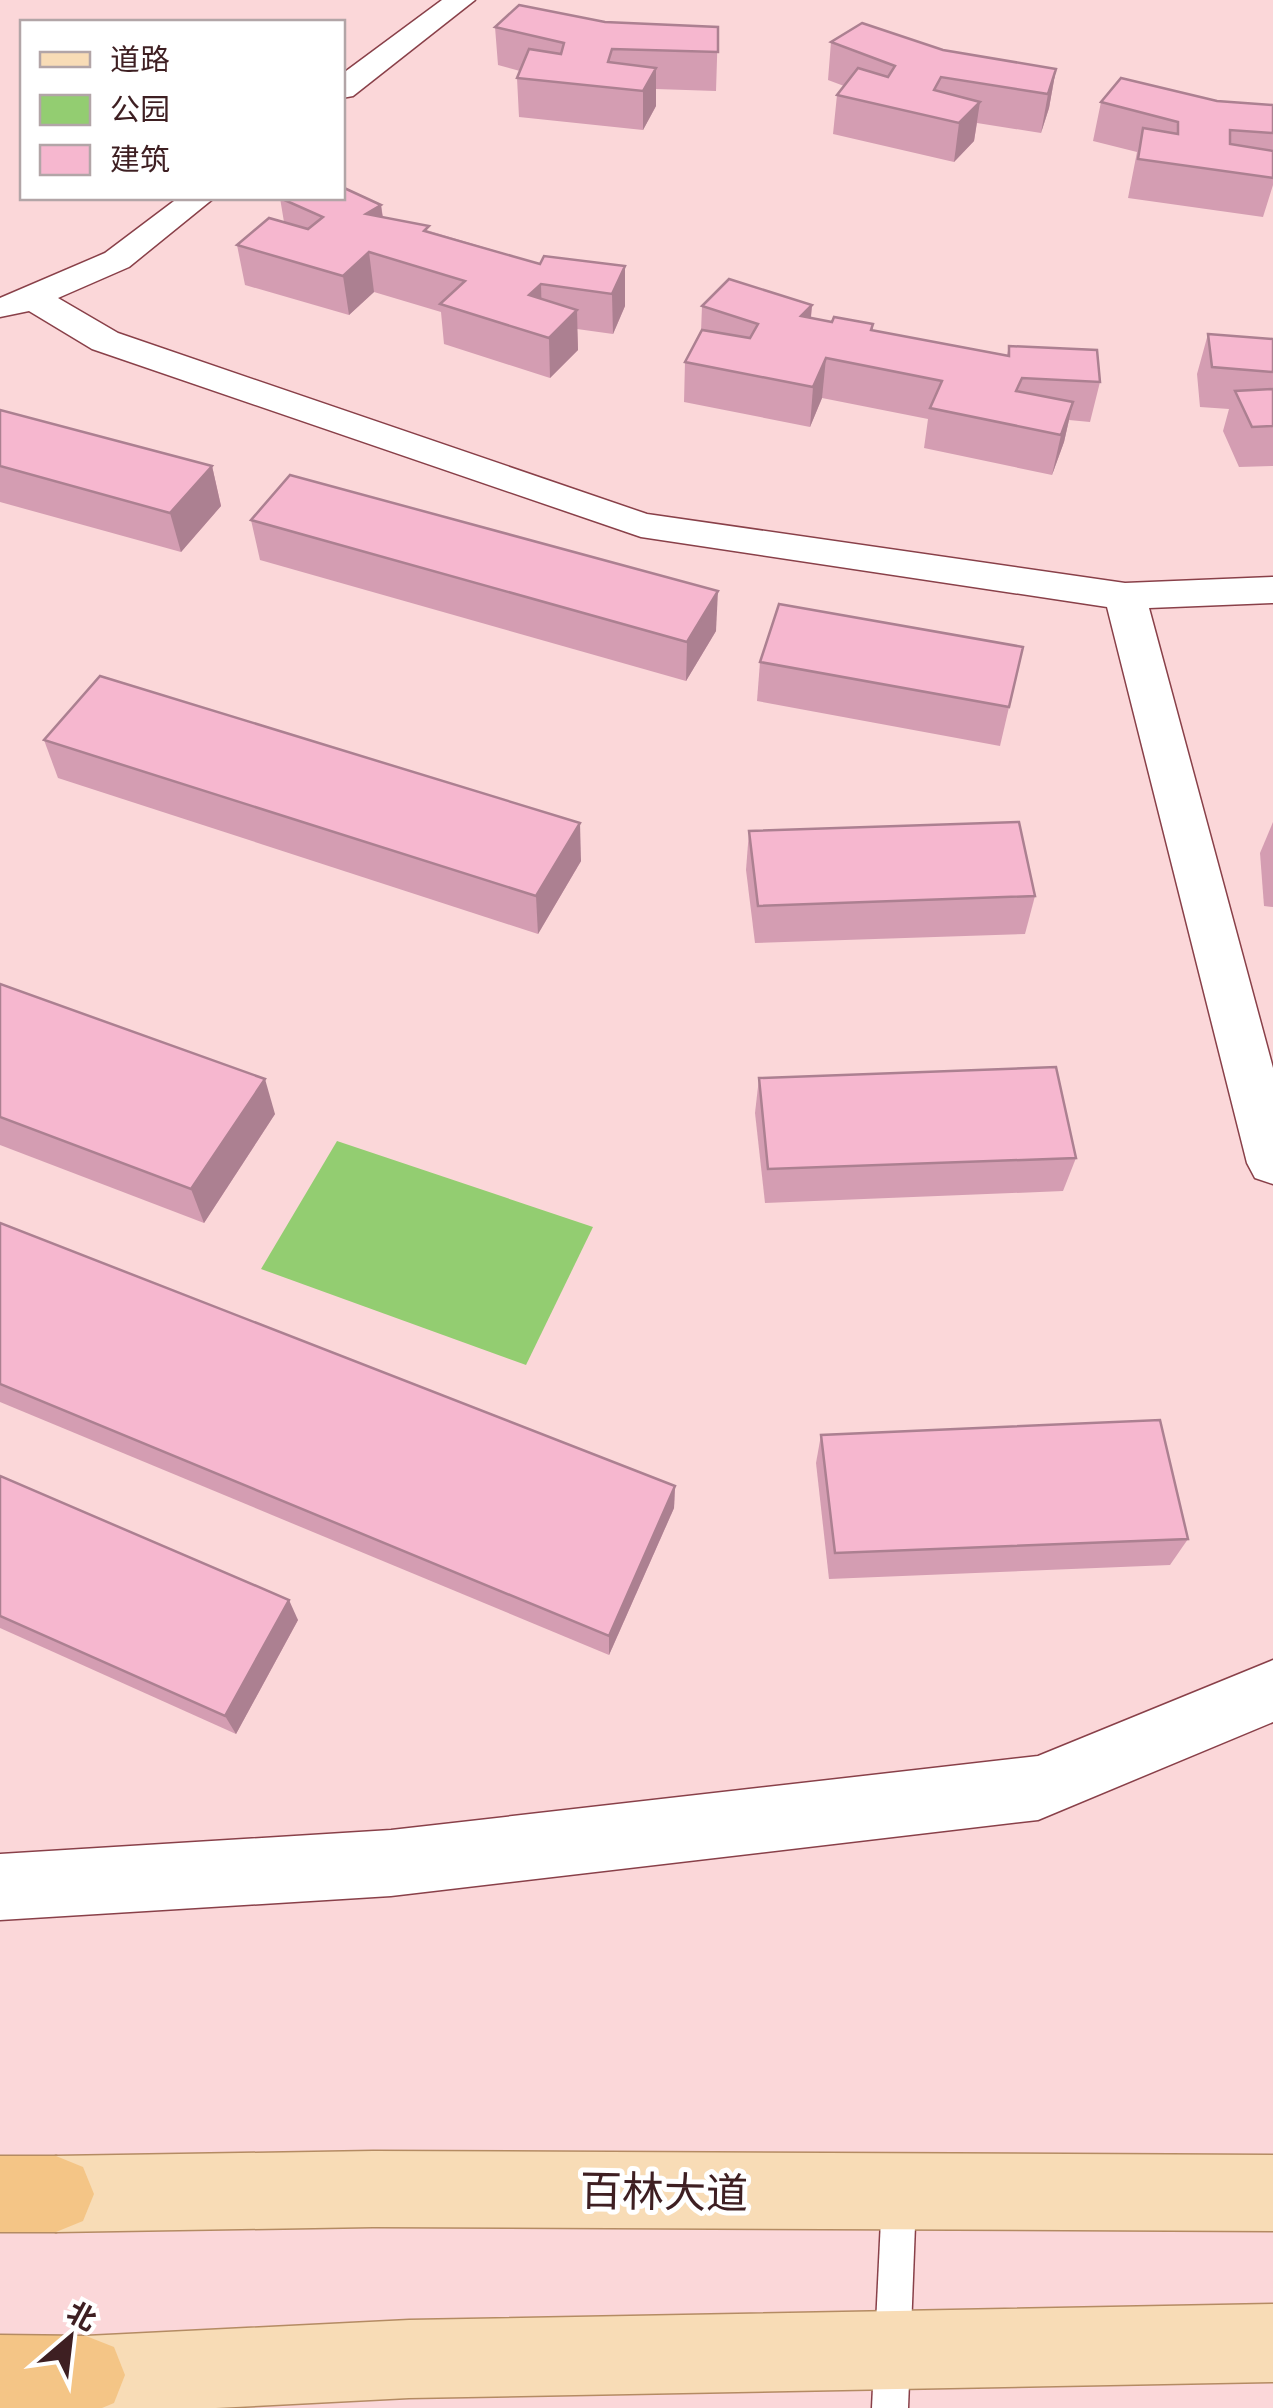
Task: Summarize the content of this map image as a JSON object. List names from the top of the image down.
{
  "streets": {
    "main road": ["百林大道"]
  },
  "legend": ["道路", "公园", "建筑"],
  "north": "top right"
}
